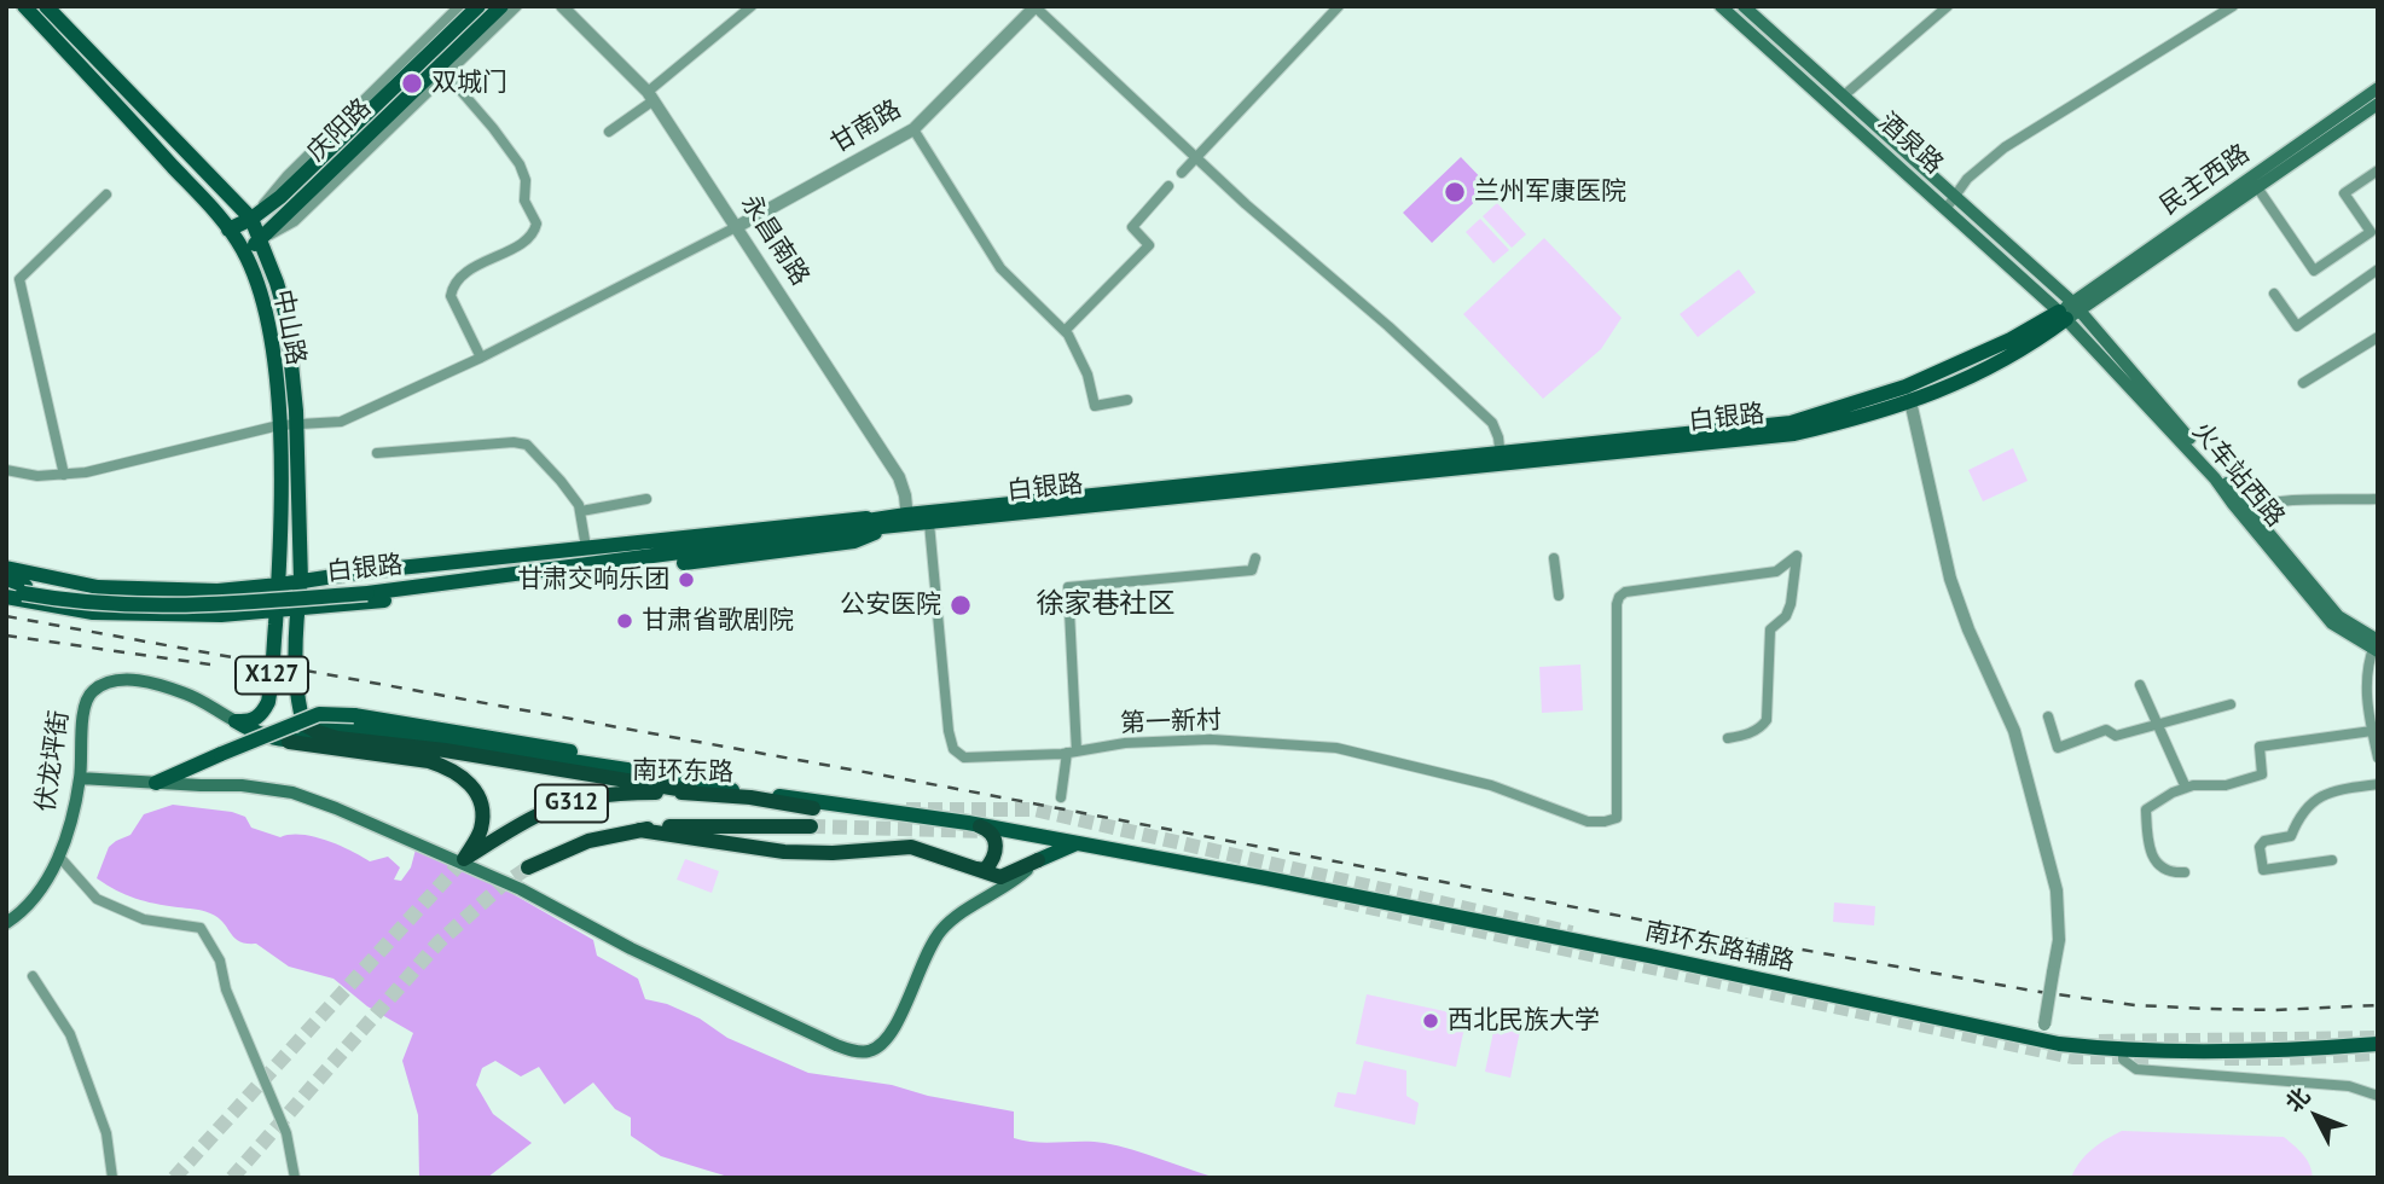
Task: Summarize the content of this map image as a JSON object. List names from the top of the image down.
{
  "streets": {
    "highway": ["南环东路", "G312"],
    "main road": [
      "庆阳路",
      "酒泉路",
      "民主西路",
      "中山路",
      "白银路",
      "火车站西路",
      "X127",
      "伏龙坪街",
      "南环东路辅路"
    ],
    "street": ["甘南路", "永昌南路", "第一新村"]
  },
  "crossings": [
    ["甘南路", "永昌南路"],
    ["庆阳路", "中山路"],
    ["酒泉路", "民主西路"],
    ["酒泉路", "白银路"],
    ["酒泉路", "火车站西路"],
    ["民主西路", "白银路"],
    ["民主西路", "火车站西路"],
    ["永昌南路", "白银路"],
    ["中山路", "伏龙坪街"],
    ["白银路", "火车站西路"],
    ["白银路", "第一新村"]
  ],
  "districts": ["徐家巷社区"],
  "places": [
    "双城门",
    "兰州军康医院",
    "甘肃交响乐团",
    "公安医院",
    "甘肃省歌剧院",
    "西北民族大学"
  ],
  "north": "top left"
}
